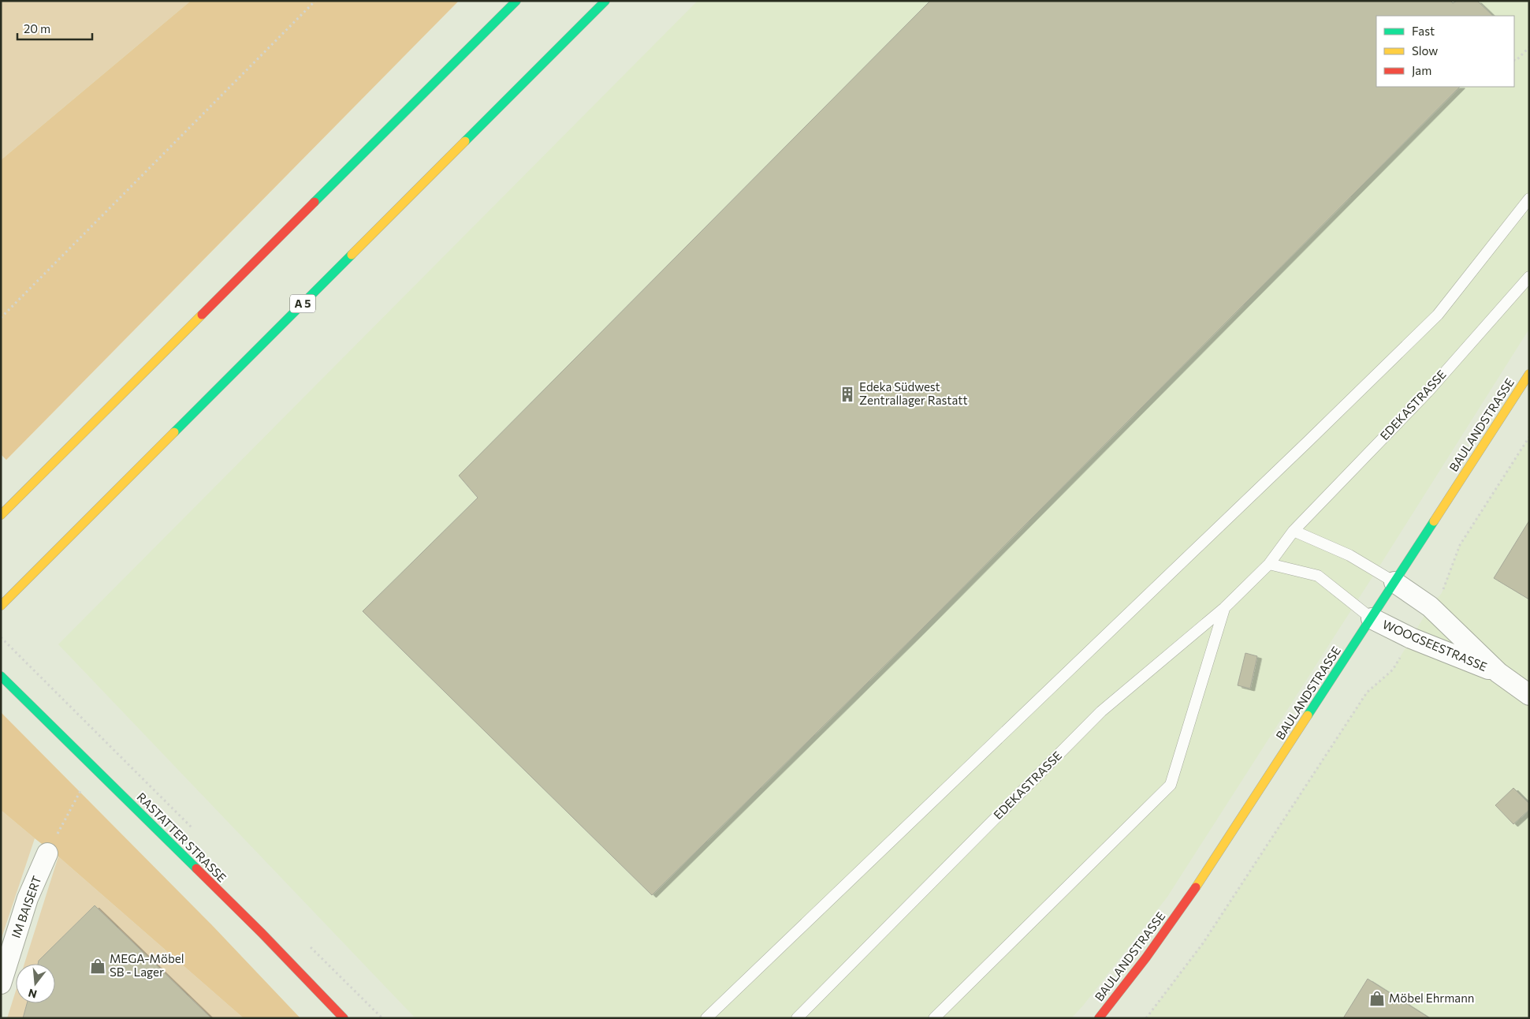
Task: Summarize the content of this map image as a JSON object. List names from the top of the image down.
{
  "streets": {
    "main road": ["A 5", "BAULANDSTRASSE", "RASTATTER STRASSE"],
    "street": ["WOOGSEESTRASSE", "IM BAISERT"],
    "lane": ["EDEKASTRASSE"]
  },
  "crossings": [
    ["BAULANDSTRASSE", "WOOGSEESTRASSE"]
  ],
  "places": {
    "building": ["Edeka Südwest Zentrallager Rastatt"],
    "shop": ["MEGA-Möbel SB - Lager", "Möbel Ehrmann"]
  },
  "legend": ["Fast", "Slow", "Jam"],
  "scale_bar": "20 m",
  "north": "bottom"
}
